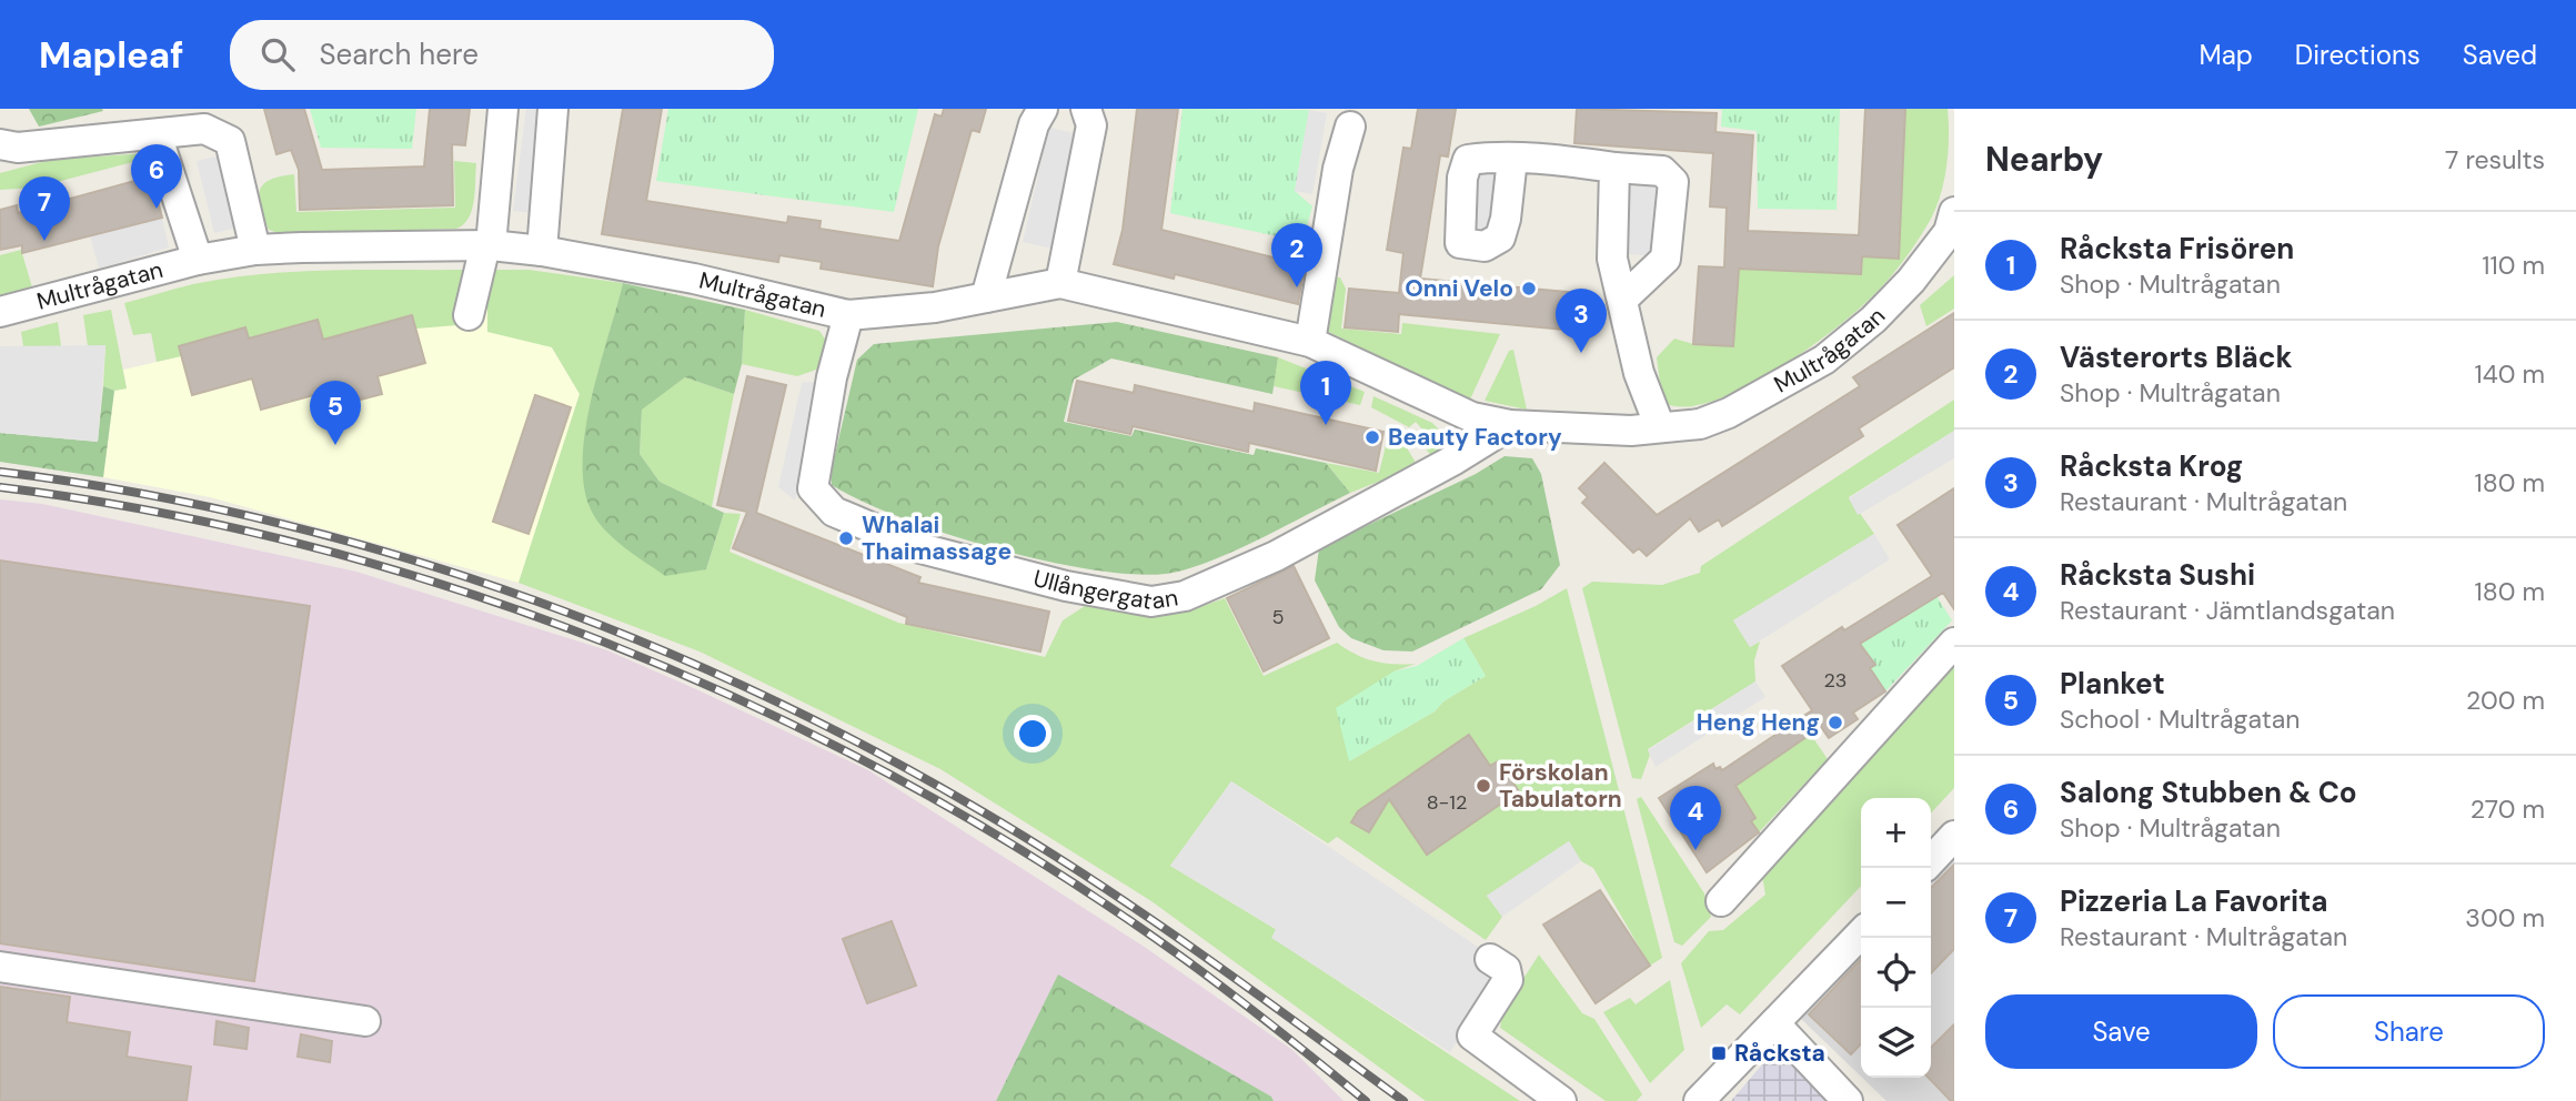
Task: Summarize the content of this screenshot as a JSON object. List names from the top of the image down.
{
  "streets": {
    "street": ["Multrågatan", "Ullångergatan"]
  },
  "crossings": [
    ["Multrågatan", "Ullångergatan"]
  ],
  "places": {
    "other": [
      "Onni Velo",
      "Beauty Factory",
      "Whalai Thaimassage",
      "Heng Heng",
      "Förskolan Tabulatorn"
    ],
    "transit": ["Råcksta"]
  },
  "house_numbers": ["5", "23", "8-12"],
  "page": {
    "header": "Mapleaf",
    "search": "Search here",
    "nav": ["Map", "Directions", "Saved"],
    "heading": ["Nearby", "7 results"],
    "pins": [
      "6",
      "7",
      "2",
      "3",
      "1",
      "5",
      "4"
    ],
    "list": [
      {
        "mark": "1",
        "name": "Råcksta Frisören",
        "note": "Shop · Multrågatan",
        "value": "110 m"
      },
      {
        "mark": "2",
        "name": "Västerorts Bläck",
        "note": "Shop · Multrågatan",
        "value": "140 m"
      },
      {
        "mark": "3",
        "name": "Råcksta Krog",
        "note": "Restaurant · Multrågatan",
        "value": "180 m"
      },
      {
        "mark": "4",
        "name": "Råcksta Sushi",
        "note": "Restaurant · Jämtlandsgatan",
        "value": "180 m"
      },
      {
        "mark": "5",
        "name": "Planket",
        "note": "School · Multrågatan",
        "value": "200 m"
      },
      {
        "mark": "6",
        "name": "Salong Stubben & Co",
        "note": "Shop · Multrågatan",
        "value": "270 m"
      },
      {
        "mark": "7",
        "name": "Pizzeria La Favorita",
        "note": "Restaurant · Multrågatan",
        "value": "300 m"
      }
    ],
    "map_buttons": ["+", "−"],
    "buttons": ["Save", "Share"]
  }
}
